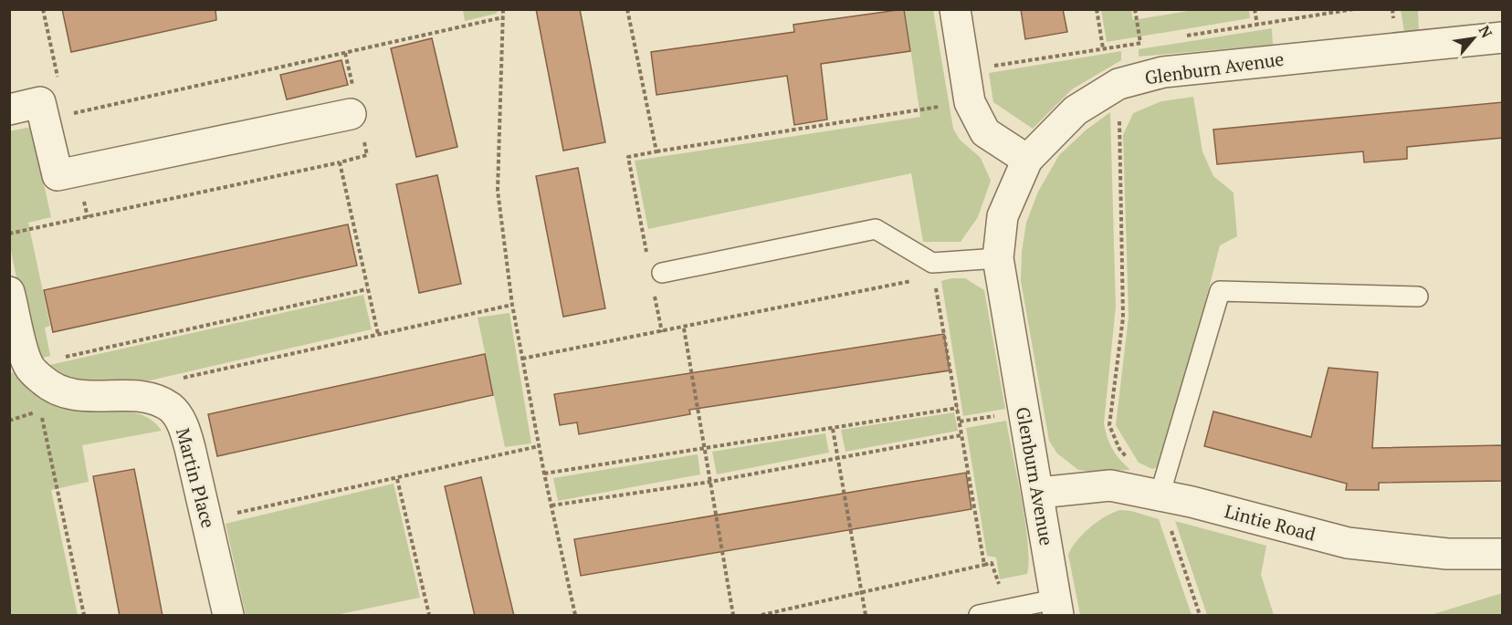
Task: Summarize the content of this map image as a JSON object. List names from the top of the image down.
{
  "streets": {
    "street": ["Glenburn Avenue", "Martin Place", "Lintie Road"]
  },
  "crossings": [
    ["Glenburn Avenue", "Lintie Road"]
  ],
  "north": "top right"
}
